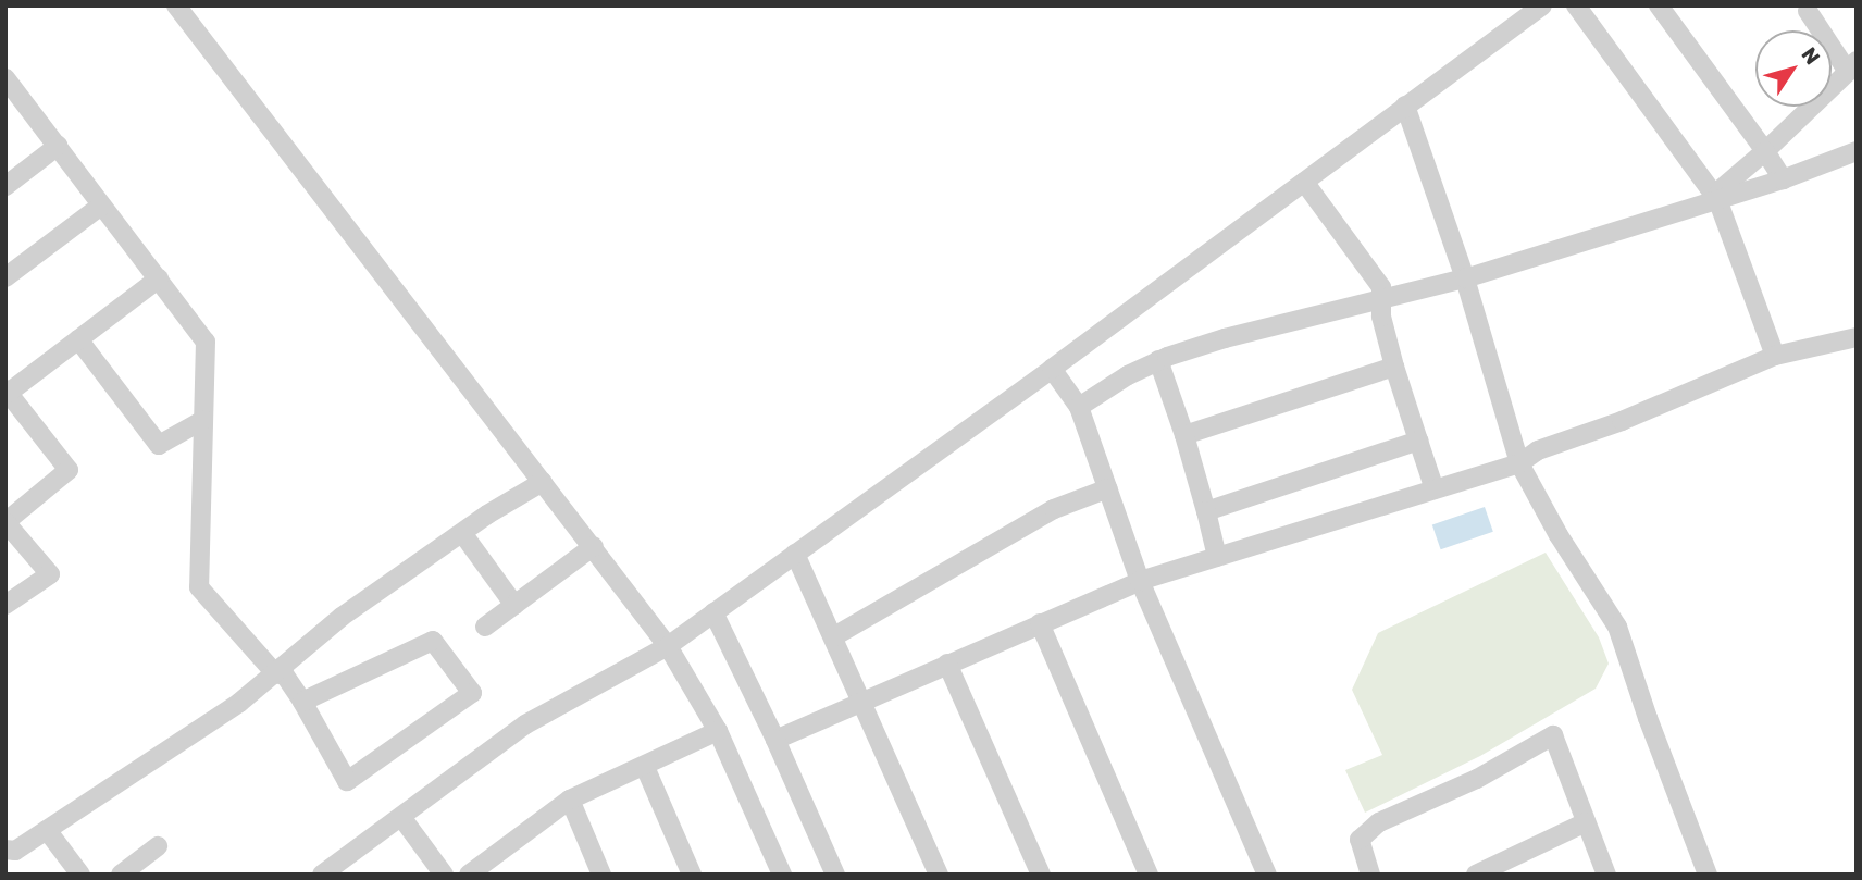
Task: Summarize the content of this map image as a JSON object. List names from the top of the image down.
{
  "north": "top right"
}
